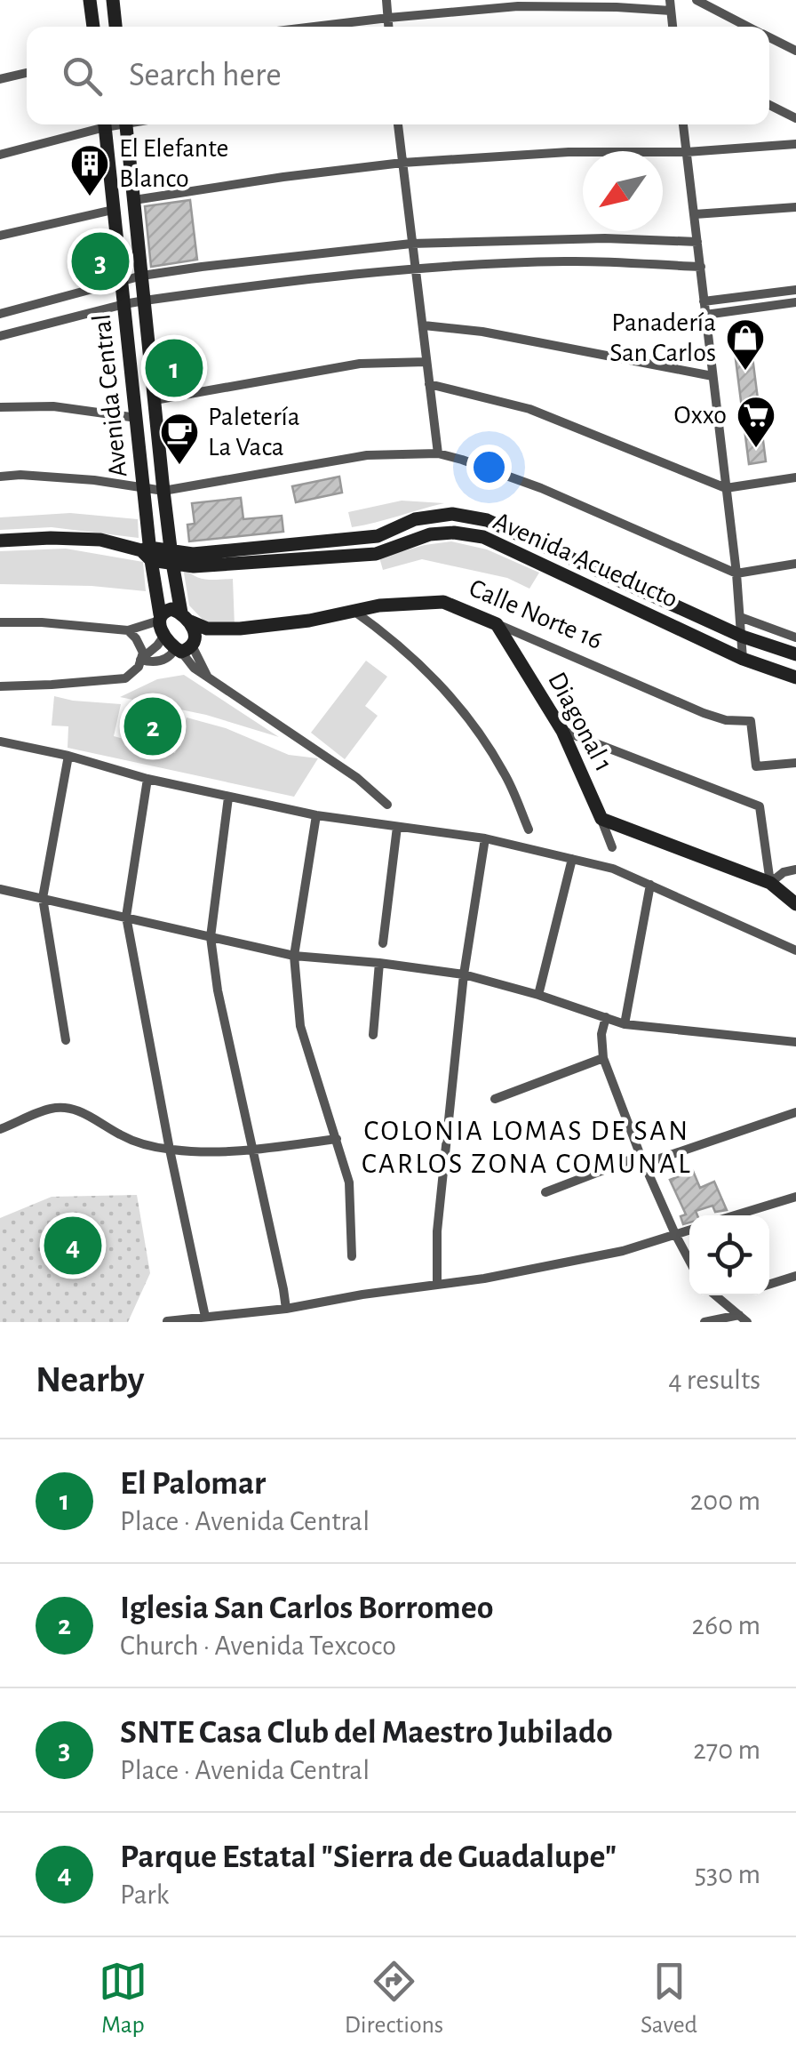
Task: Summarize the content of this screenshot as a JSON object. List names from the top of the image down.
{
  "streets": {
    "street": [
      "Avenida Central",
      "Avenida Acueducto",
      "Calle Norte 16",
      "Diagonal 1"
    ]
  },
  "crossings": [
    ["Avenida Central", "Avenida Acueducto"],
    ["Avenida Central", "Calle Norte 16"],
    ["Calle Norte 16", "Diagonal 1"]
  ],
  "districts": ["COLONIA LOMAS DE SAN CARLOS ZONA COMUNAL"],
  "places": {
    "building": ["El Elefante Blanco"],
    "shop": ["Panadería San Carlos"],
    "supermarket": ["Oxxo"],
    "cafe": ["Paletería La Vaca"]
  },
  "north": "bottom left",
  "page": {
    "search": "Search here",
    "pins": [
      "3",
      "1",
      "2",
      "4"
    ],
    "heading": ["Nearby", "4 results"],
    "list": [
      {
        "mark": "1",
        "name": "El Palomar",
        "note": "Place · Avenida Central",
        "value": "200 m"
      },
      {
        "mark": "2",
        "name": "Iglesia San Carlos Borromeo",
        "note": "Church · Avenida Texcoco",
        "value": "260 m"
      },
      {
        "mark": "3",
        "name": "SNTE Casa Club del Maestro Jubilado",
        "note": "Place · Avenida Central",
        "value": "270 m"
      },
      {
        "mark": "4",
        "name": "Parque Estatal \"Sierra de Guadalupe\"",
        "note": "Park",
        "value": "530 m"
      }
    ],
    "nav": ["Map", "Directions", "Saved"]
  }
}
